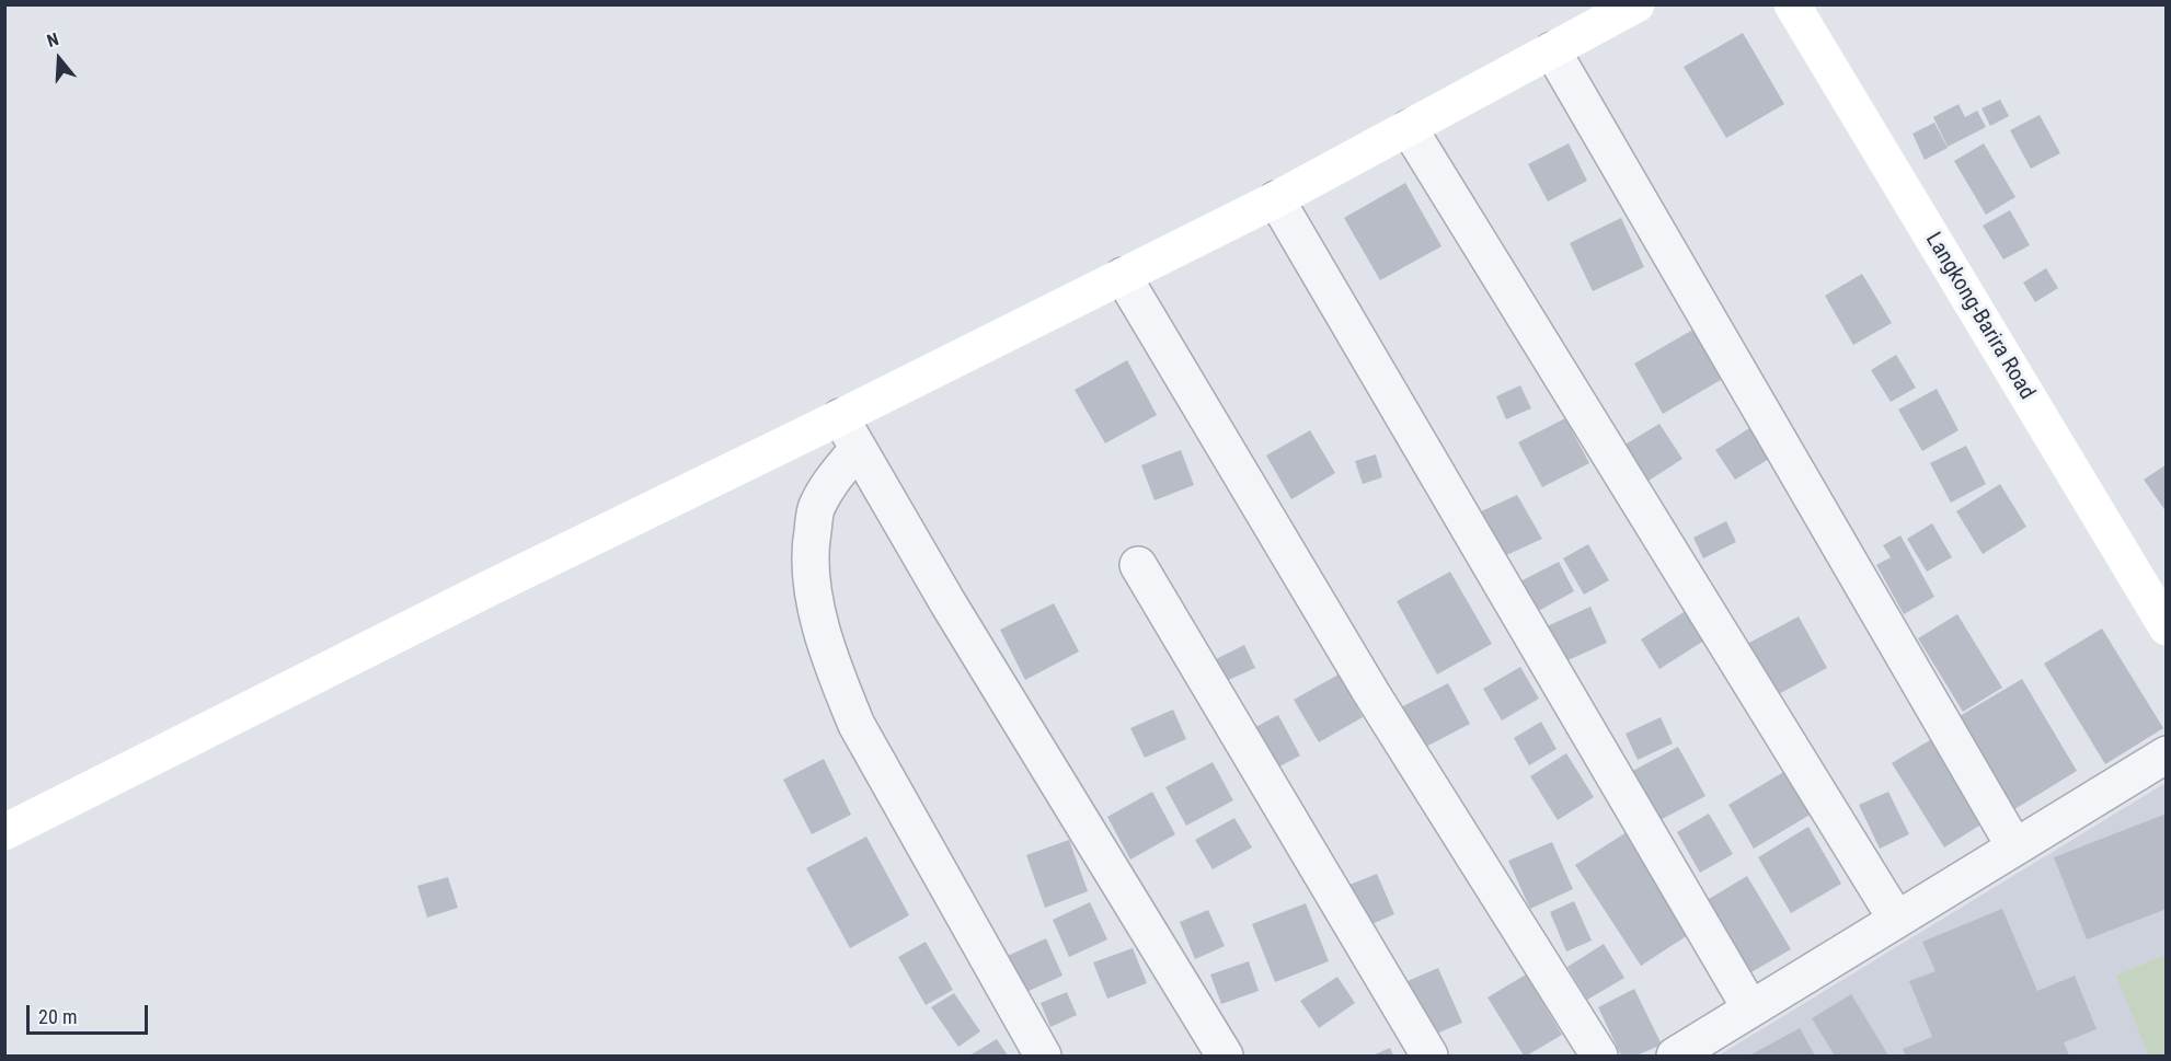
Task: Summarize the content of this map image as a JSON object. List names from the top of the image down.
{
  "streets": {
    "street": ["Langkong-Barira Road"]
  },
  "scale_bar": "20 m",
  "north": "top"
}
